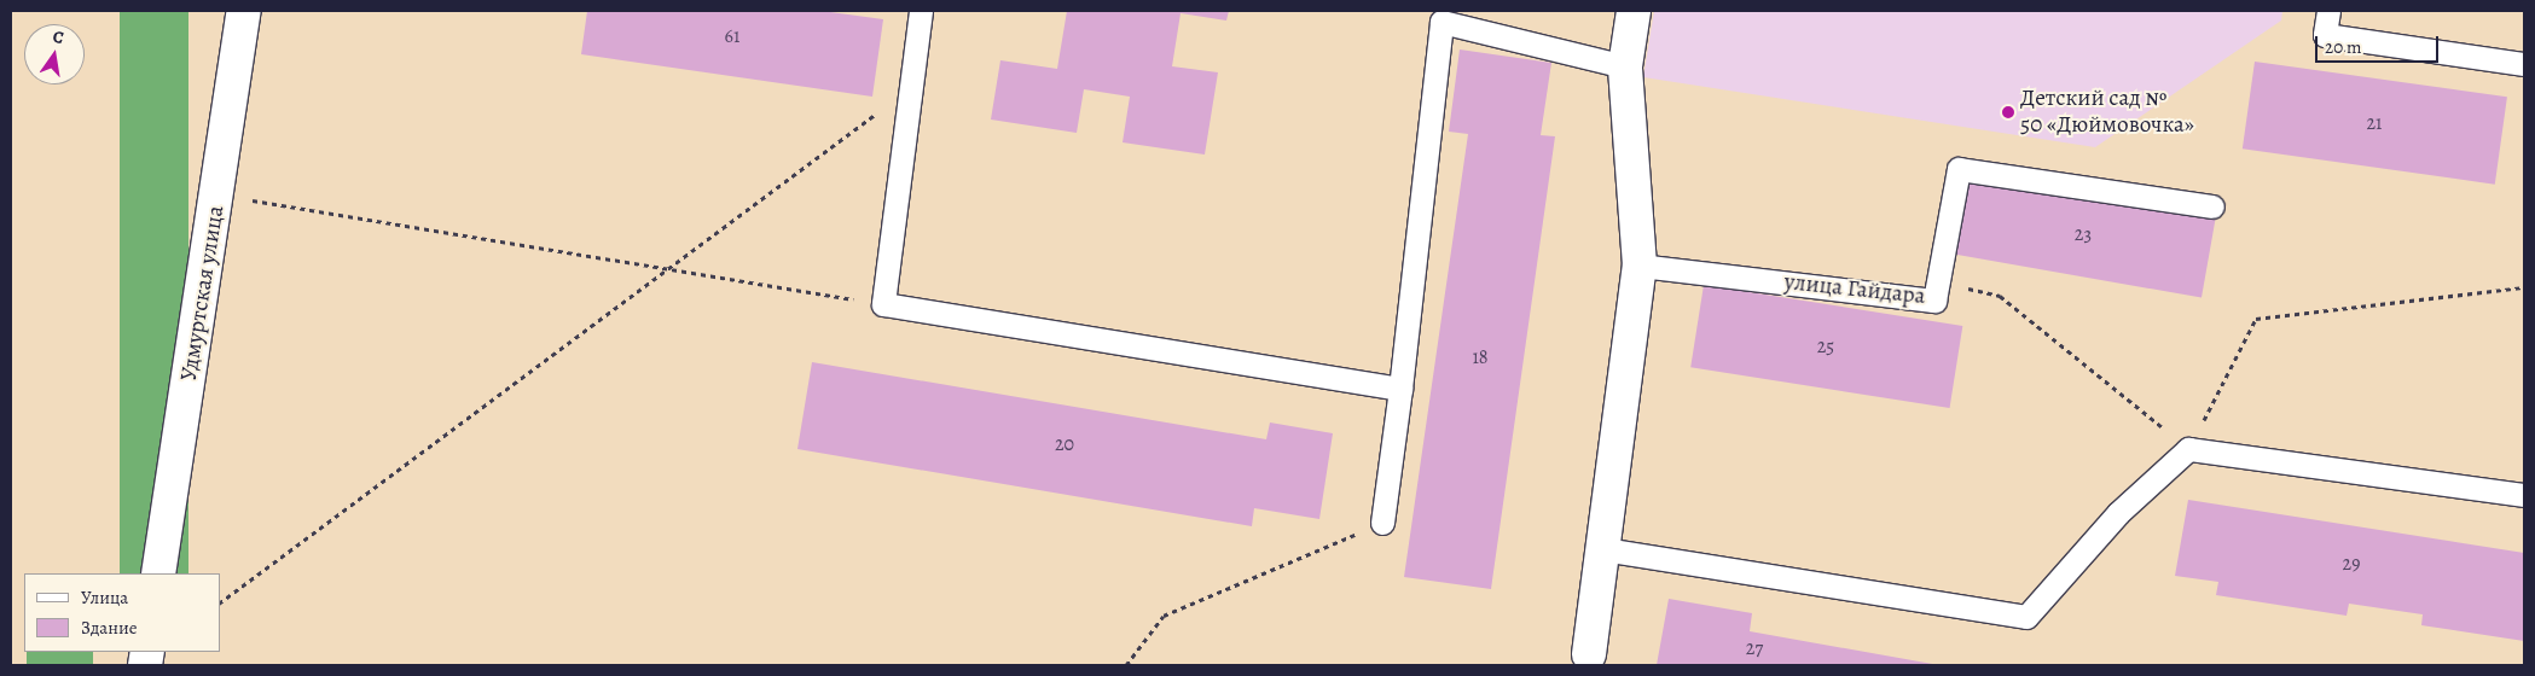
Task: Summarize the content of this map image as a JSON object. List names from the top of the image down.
{
  "streets": {
    "street": ["Удмуртская улица"],
    "lane": ["улица Гайдара"]
  },
  "places": ["Детский сад № 50 «Дюймовочка»"],
  "house_numbers": [
    "61",
    "21",
    "23",
    "25",
    "18",
    "20",
    "29",
    "27"
  ],
  "legend": ["Улица", "Здание"],
  "scale_bar": "20 m",
  "north": "top"
}
